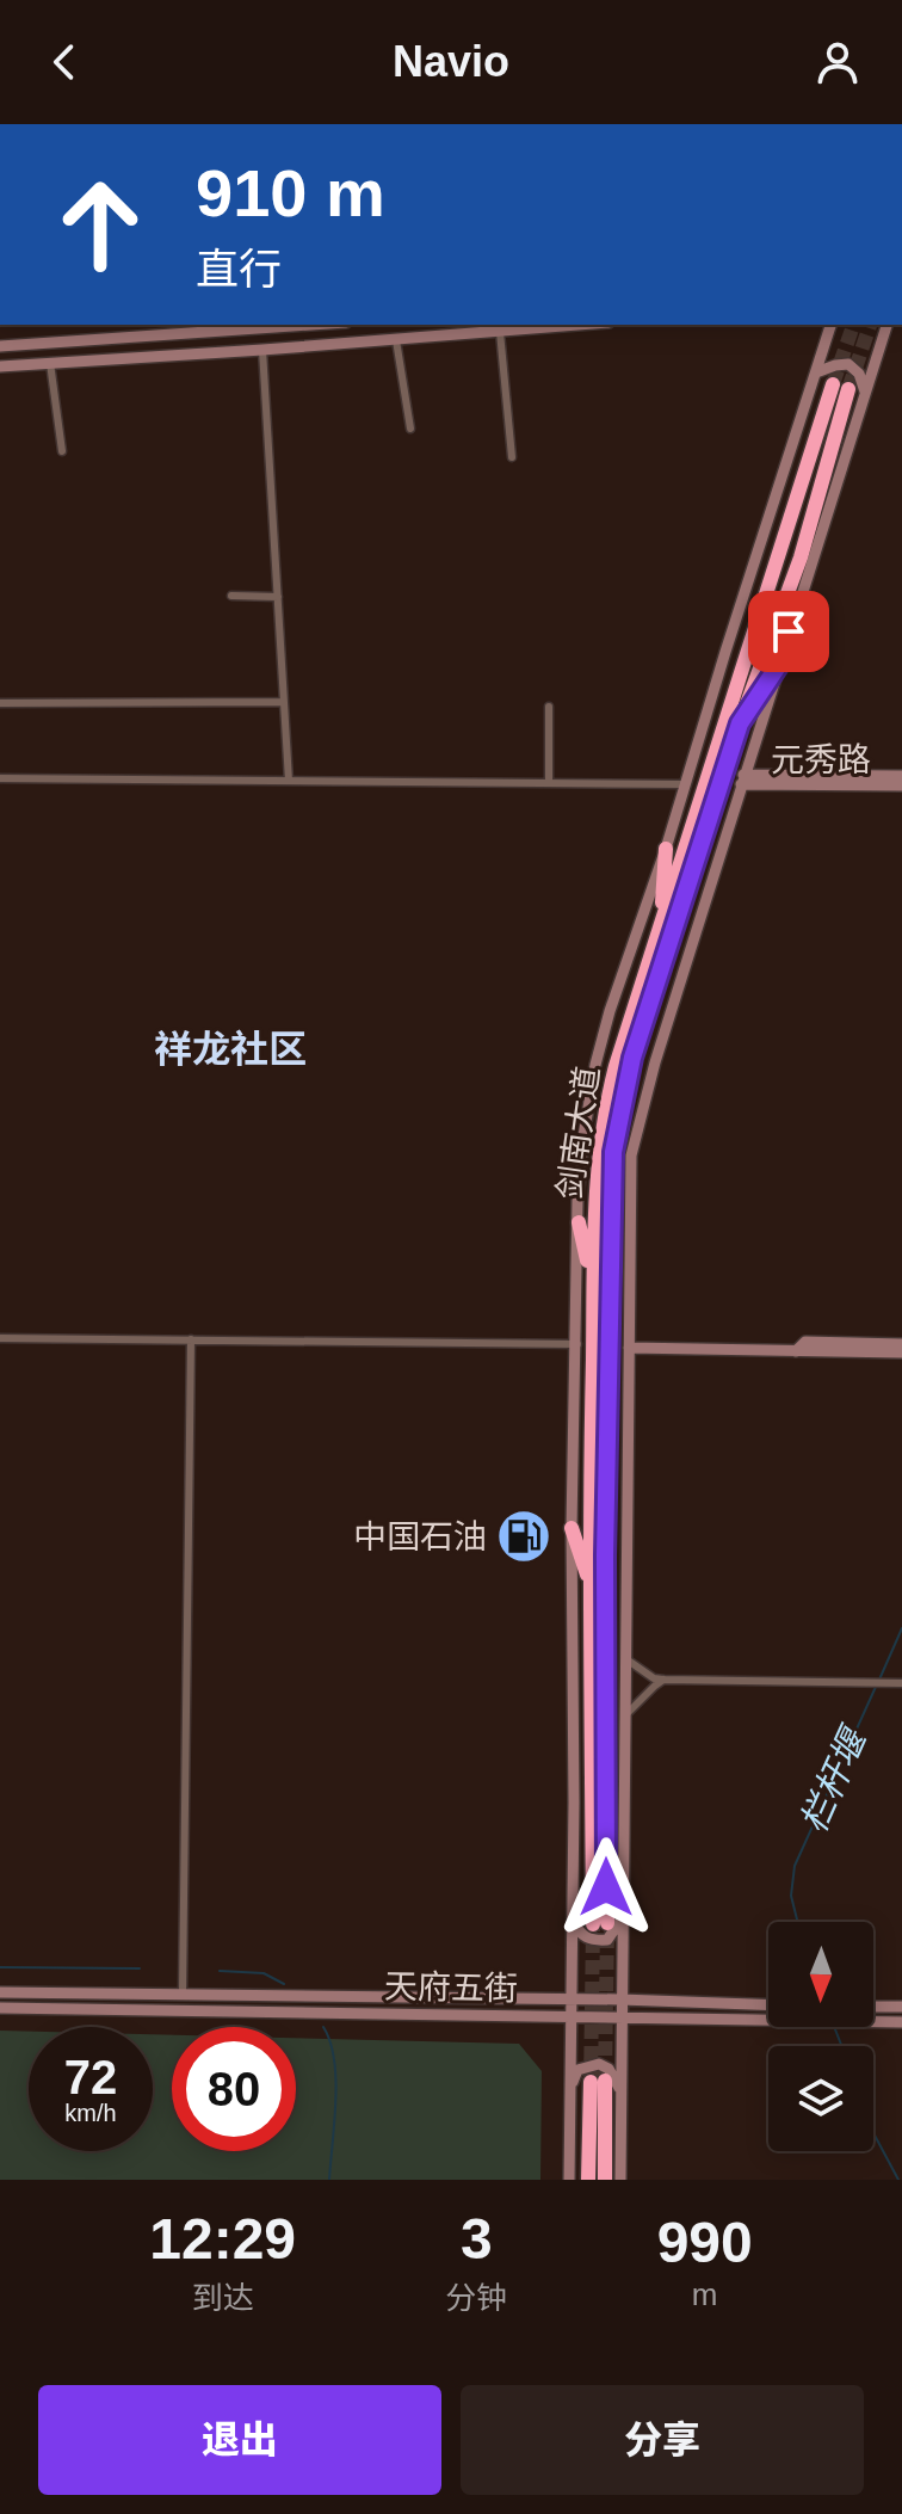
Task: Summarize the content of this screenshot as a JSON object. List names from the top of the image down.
{
  "streets": {
    "highway": ["剑南大道"],
    "main road": ["元秀路", "天府五街"]
  },
  "districts": ["祥龙社区"],
  "water": ["栏杆堰"],
  "places": {
    "fuel station": ["中国石油"]
  },
  "north": "bottom",
  "page": {
    "header": "Navio",
    "turn": ["910 m", "直行"],
    "speed": "72 km/h",
    "limit": "80",
    "eta": [
      "12:29",
      "到达",
      "3",
      "分钟",
      "990",
      "m"
    ],
    "buttons": ["退出", "分享"]
  }
}
